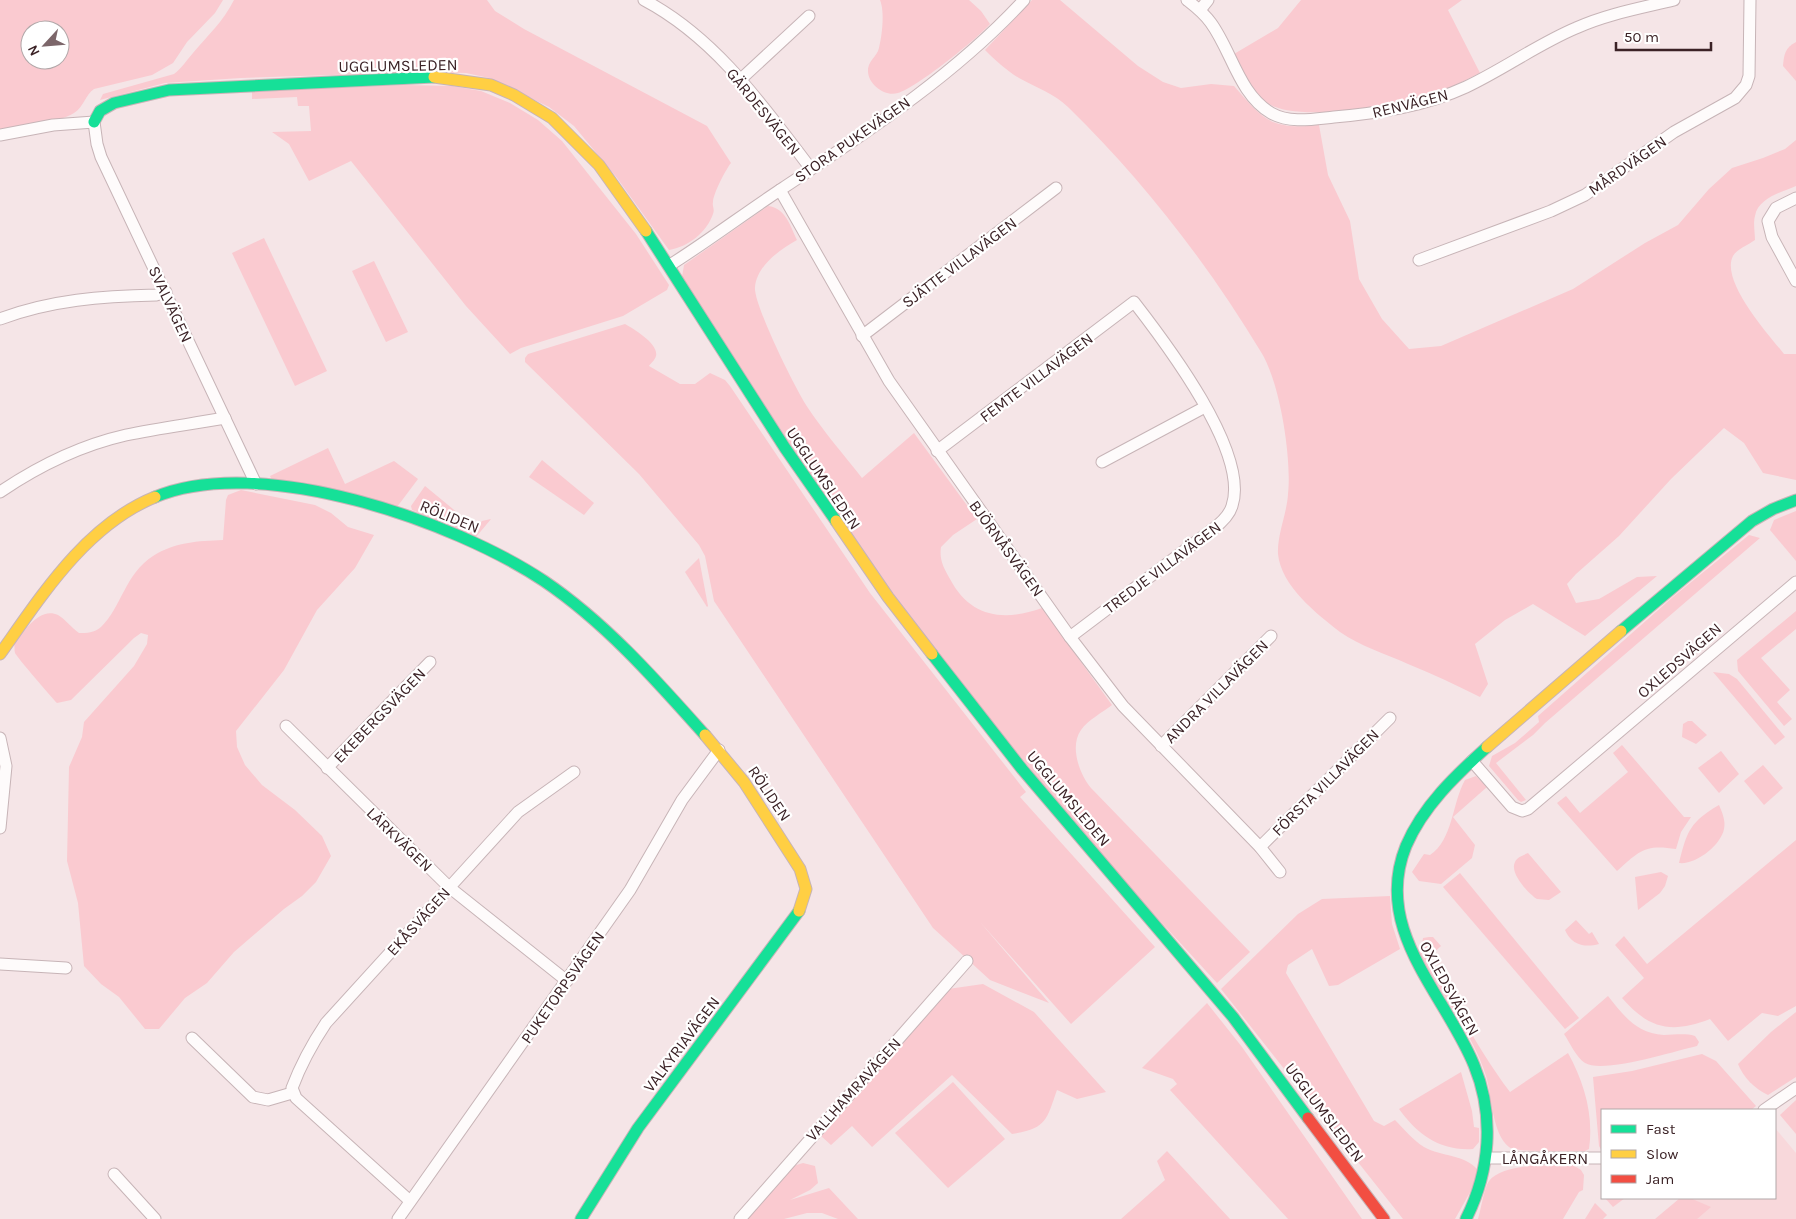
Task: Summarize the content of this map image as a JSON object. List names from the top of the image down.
{
  "streets": {
    "street": [
      "UGGLUMSLEDEN",
      "RENVÄGEN",
      "GÄRDESVÄGEN",
      "STORA PUKEVÄGEN",
      "MÅRDVÄGEN",
      "SJÄTTE VILLAVÄGEN",
      "SVALVÄGEN",
      "FEMTE VILLAVÄGEN",
      "RÖLIDEN",
      "BJÖRNÅSVÄGEN",
      "TREDJE VILLAVÄGEN",
      "OXLEDSVÄGEN",
      "ANDRA VILLAVÄGEN",
      "EKEBERGSVÄGEN",
      "FÖRSTA VILLAVÄGEN",
      "LÄRKVÄGEN",
      "EKÅSVÄGEN",
      "PUKETORPSVÄGEN",
      "VALKYRIAVÄGEN",
      "VALLHAMRAVÄGEN",
      "LÅNGÅKERN"
    ]
  },
  "crossings": [
    ["UGGLUMSLEDEN", "STORA PUKEVÄGEN"],
    ["UGGLUMSLEDEN", "SVALVÄGEN"],
    ["GÄRDESVÄGEN", "STORA PUKEVÄGEN"],
    ["STORA PUKEVÄGEN", "BJÖRNÅSVÄGEN"],
    ["SJÄTTE VILLAVÄGEN", "BJÖRNÅSVÄGEN"],
    ["SVALVÄGEN", "RÖLIDEN"],
    ["FEMTE VILLAVÄGEN", "BJÖRNÅSVÄGEN"],
    ["FEMTE VILLAVÄGEN", "TREDJE VILLAVÄGEN"],
    ["RÖLIDEN", "PUKETORPSVÄGEN"],
    ["RÖLIDEN", "VALKYRIAVÄGEN"],
    ["BJÖRNÅSVÄGEN", "TREDJE VILLAVÄGEN"],
    ["BJÖRNÅSVÄGEN", "ANDRA VILLAVÄGEN"],
    ["BJÖRNÅSVÄGEN", "FÖRSTA VILLAVÄGEN"],
    ["OXLEDSVÄGEN", "LÅNGÅKERN"],
    ["EKEBERGSVÄGEN", "LÄRKVÄGEN"],
    ["LÄRKVÄGEN", "EKÅSVÄGEN"],
    ["LÄRKVÄGEN", "PUKETORPSVÄGEN"]
  ],
  "legend": ["Fast", "Slow", "Jam"],
  "scale_bar": "50 m",
  "north": "bottom left"
}
